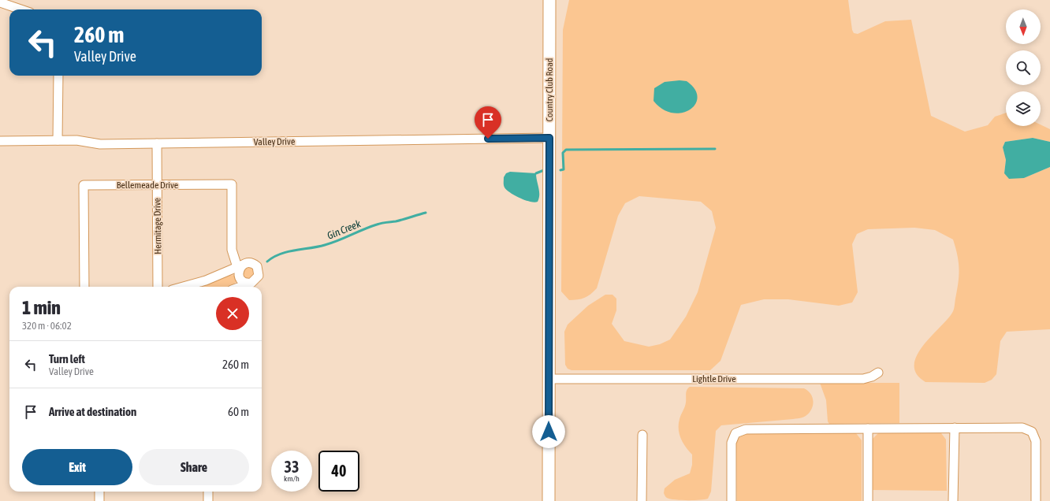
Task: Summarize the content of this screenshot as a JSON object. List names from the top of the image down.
{
  "streets": {
    "street": [
      "Country Club Road",
      "Valley Drive",
      "Bellemeade Drive",
      "Hermitage Drive",
      "Lightle Drive"
    ]
  },
  "crossings": [
    ["Country Club Road", "Valley Drive"],
    ["Country Club Road", "Lightle Drive"],
    ["Valley Drive", "Hermitage Drive"],
    ["Bellemeade Drive", "Hermitage Drive"]
  ],
  "water": ["Gin Creek"],
  "north": "bottom",
  "page": {
    "turn": ["260 m", "Valley Drive"],
    "heading": ["1 min", "320 m · 06:02"],
    "list": [
      {
        "name": "Turn left",
        "note": "Valley Drive",
        "value": "260 m"
      },
      {
        "name": "Arrive at destination",
        "value": "60 m"
      }
    ],
    "buttons": ["Exit", "Share"],
    "speed": "33 km/h",
    "limit": "40"
  }
}
